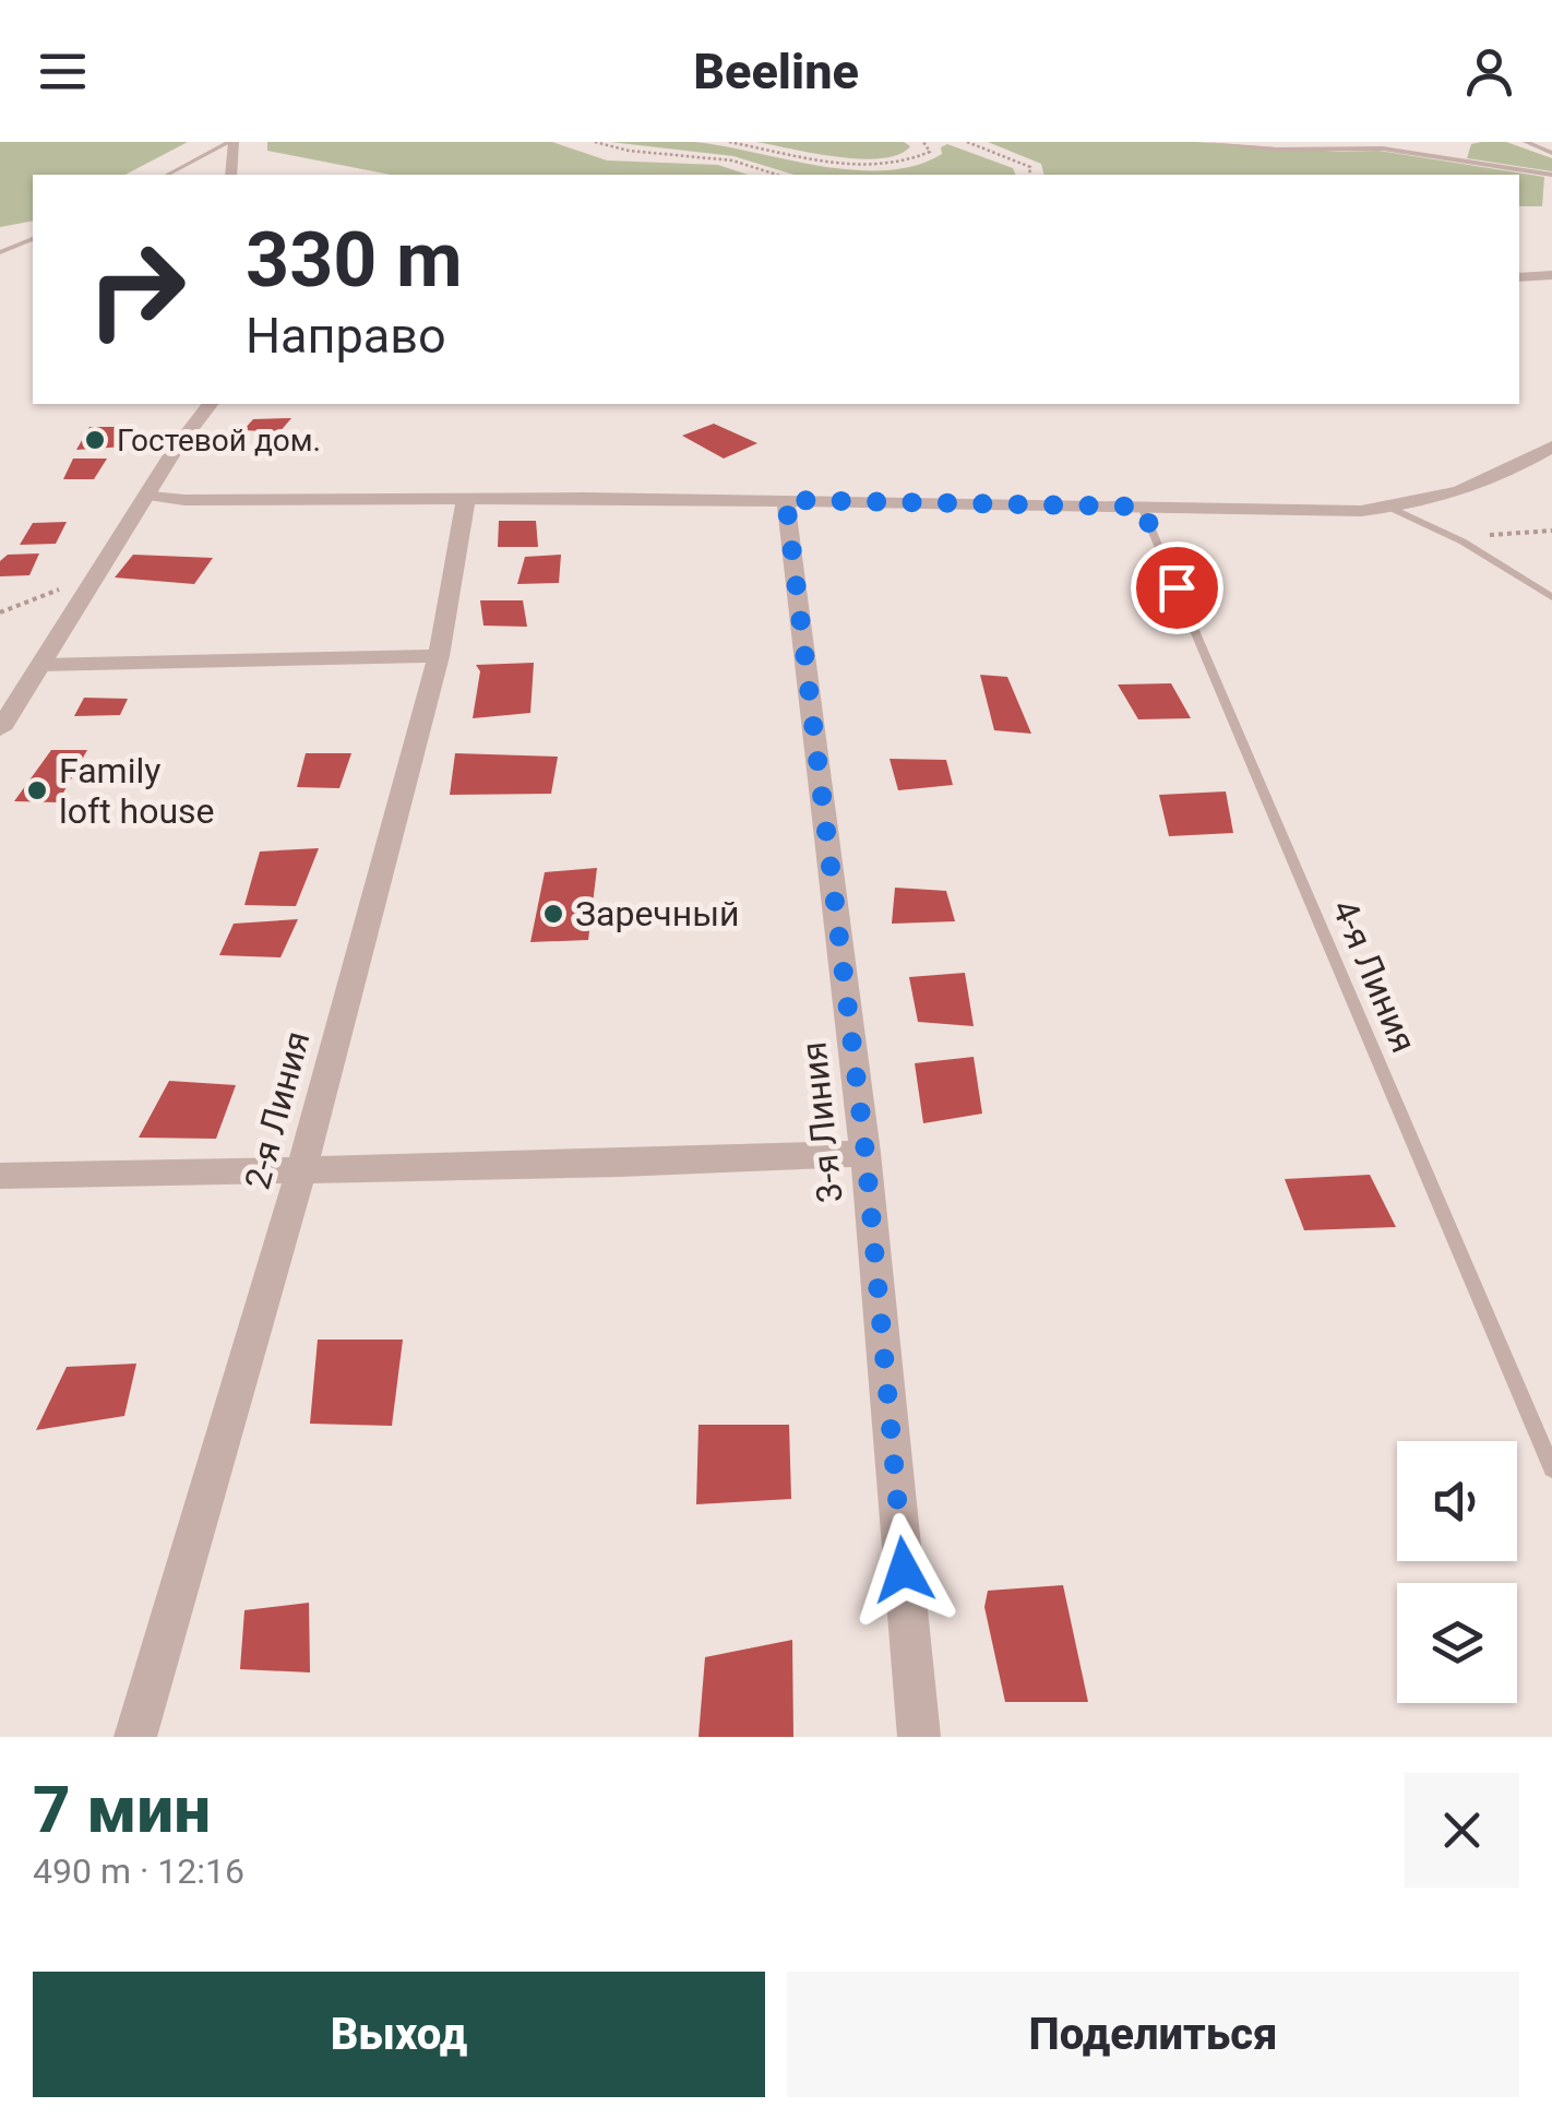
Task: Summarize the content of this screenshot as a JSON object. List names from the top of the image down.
{
  "streets": {
    "street": ["2-я Линия", "3-я Линия"],
    "lane": ["4-я Линия"]
  },
  "places": ["Гостевой дом.", "Family loft house", "Заречный"],
  "page": {
    "header": "Beeline",
    "turn": ["330 m", "Направо"],
    "heading": ["7 мин", "490 m · 12:16"],
    "buttons": ["Выход", "Поделиться"]
  }
}
